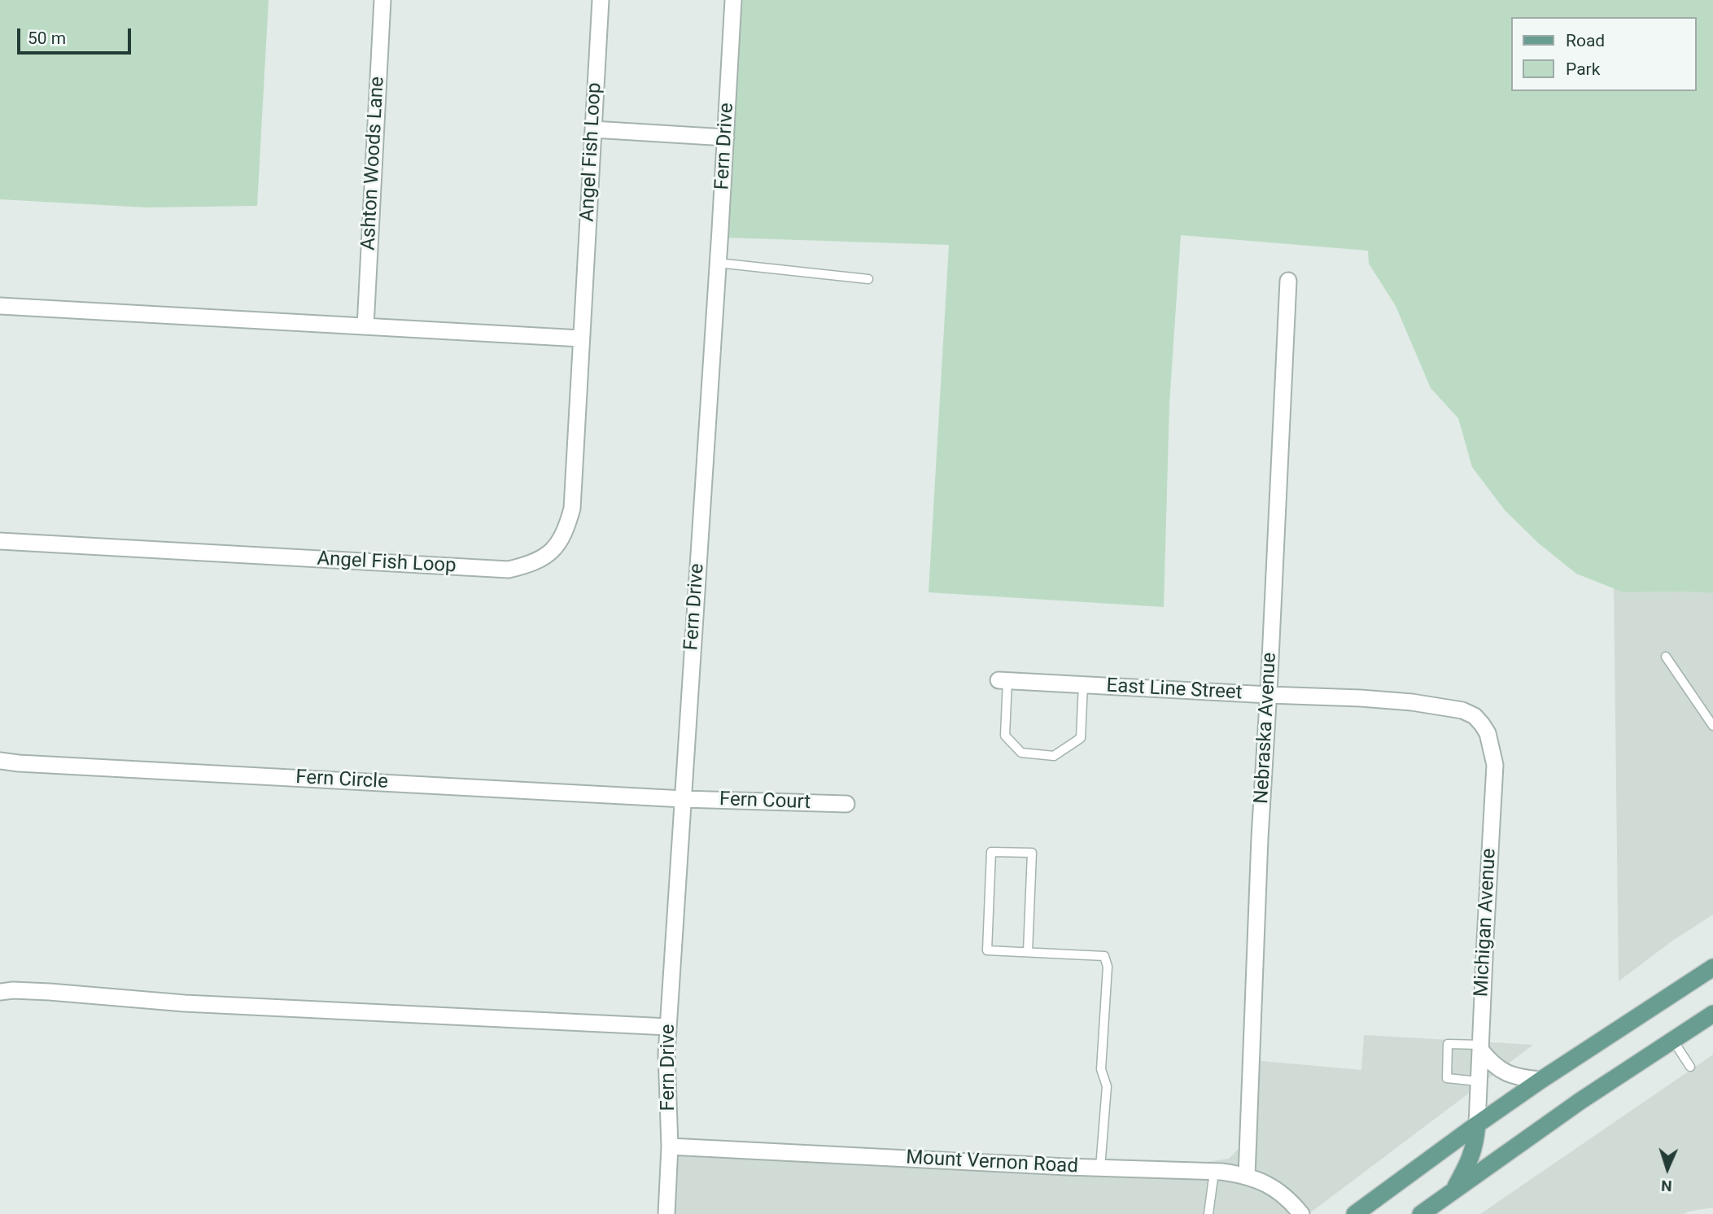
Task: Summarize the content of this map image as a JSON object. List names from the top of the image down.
{
  "streets": {
    "street": [
      "Fern Drive",
      "Angel Fish Loop",
      "Ashton Woods Lane",
      "East Line Street",
      "Nebraska Avenue",
      "Fern Circle",
      "Fern Court",
      "Michigan Avenue",
      "Mount Vernon Road"
    ]
  },
  "crossings": [
    ["Fern Drive", "Fern Circle"],
    ["Fern Drive", "Fern Court"],
    ["Fern Drive", "Mount Vernon Road"],
    ["East Line Street", "Nebraska Avenue"],
    ["East Line Street", "Michigan Avenue"],
    ["Nebraska Avenue", "Mount Vernon Road"],
    ["Fern Circle", "Fern Court"]
  ],
  "legend": ["Road", "Park"],
  "scale_bar": "50 m",
  "north": "bottom"
}
